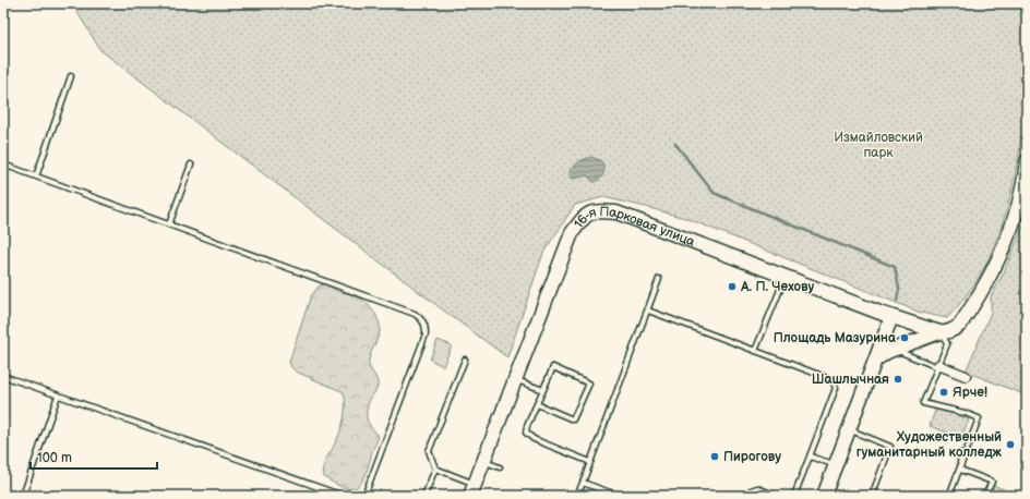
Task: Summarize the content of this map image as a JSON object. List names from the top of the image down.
{
  "streets": {
    "main road": ["16-я Парковая улица"]
  },
  "parks": ["Измайловский парк"],
  "places": [
    "А. П. Чехову",
    "Площадь Мазурина",
    "Шашлычная",
    "Ярче!",
    "Художественный гуманитарный колледж",
    "Пирогову"
  ],
  "scale_bar": "100 m"
}
